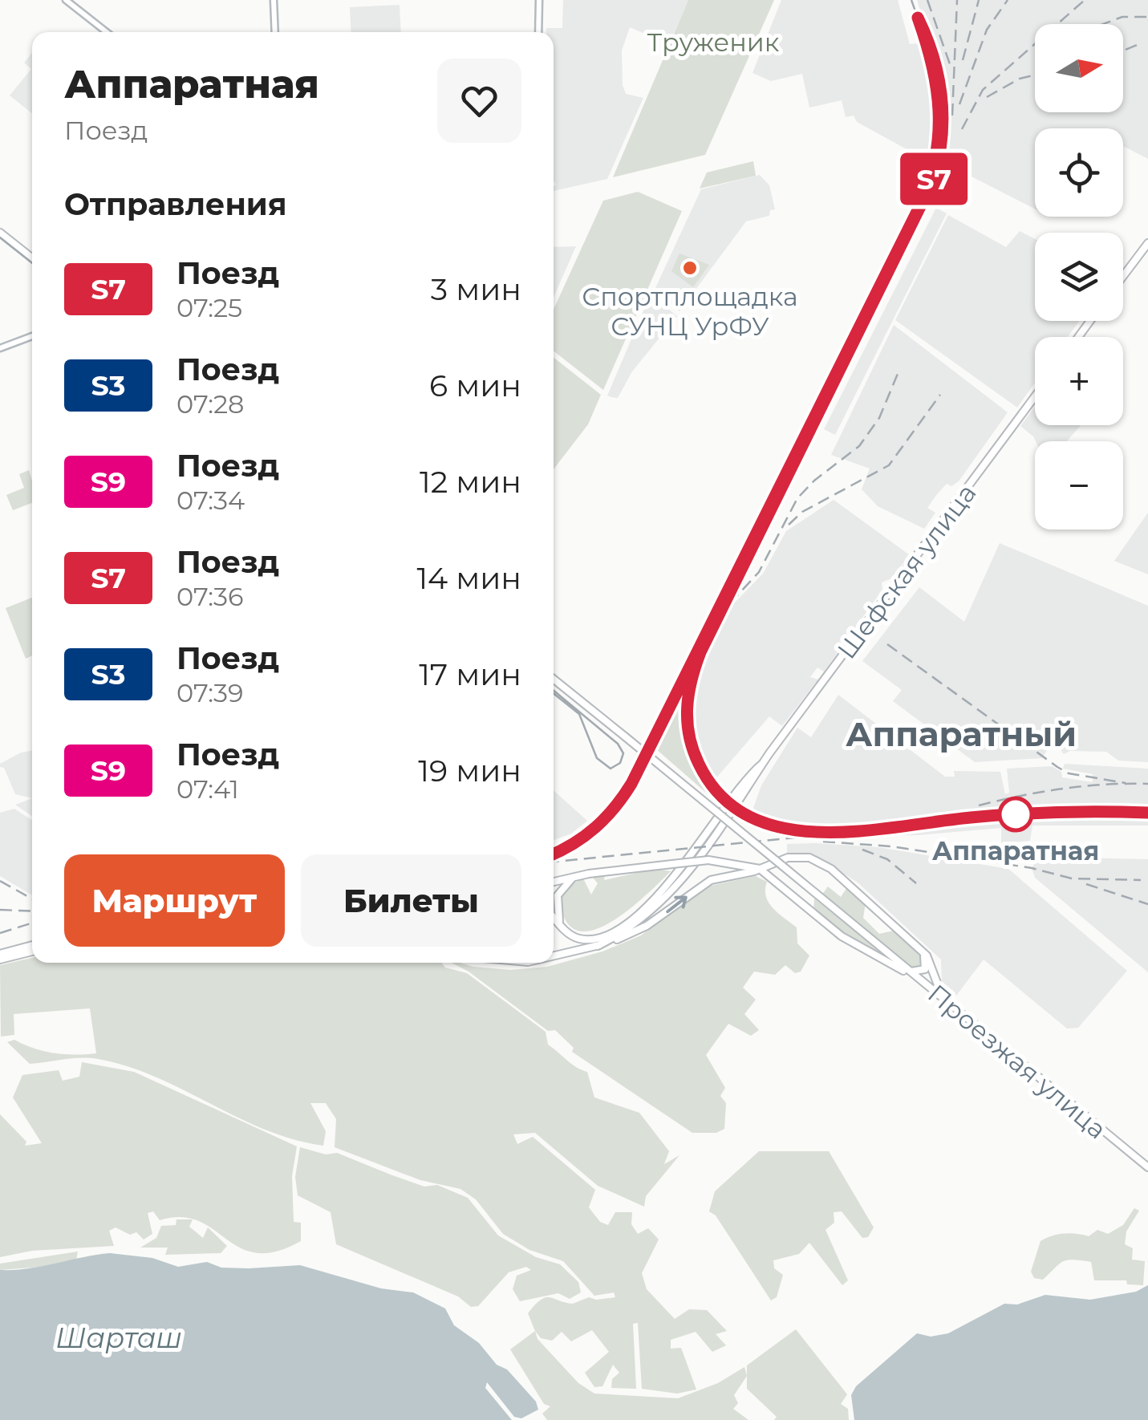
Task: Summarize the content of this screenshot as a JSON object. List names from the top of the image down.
{
  "streets": {
    "main road": ["Шефская улица", "Проезжая улица"]
  },
  "districts": ["Аппаратный"],
  "water": ["Шарташ"],
  "parks": ["Труженик"],
  "places": ["Спортплощадка СУНЦ УрФУ", "Аппаратная"],
  "north": "right",
  "page": {
    "on_map": "S7",
    "map_buttons": ["+", "−"],
    "heading": [
      ["Аппаратная", "Поезд"],
      "Отправления"
    ],
    "list": [
      {
        "mark": "S7",
        "name": "Поезд",
        "note": "07:25",
        "value": "3 мин"
      },
      {
        "mark": "S3",
        "name": "Поезд",
        "note": "07:28",
        "value": "6 мин"
      },
      {
        "mark": "S9",
        "name": "Поезд",
        "note": "07:34",
        "value": "12 мин"
      },
      {
        "mark": "S7",
        "name": "Поезд",
        "note": "07:36",
        "value": "14 мин"
      },
      {
        "mark": "S3",
        "name": "Поезд",
        "note": "07:39",
        "value": "17 мин"
      },
      {
        "mark": "S9",
        "name": "Поезд",
        "note": "07:41",
        "value": "19 мин"
      }
    ],
    "buttons": ["Маршрут", "Билеты"]
  }
}
